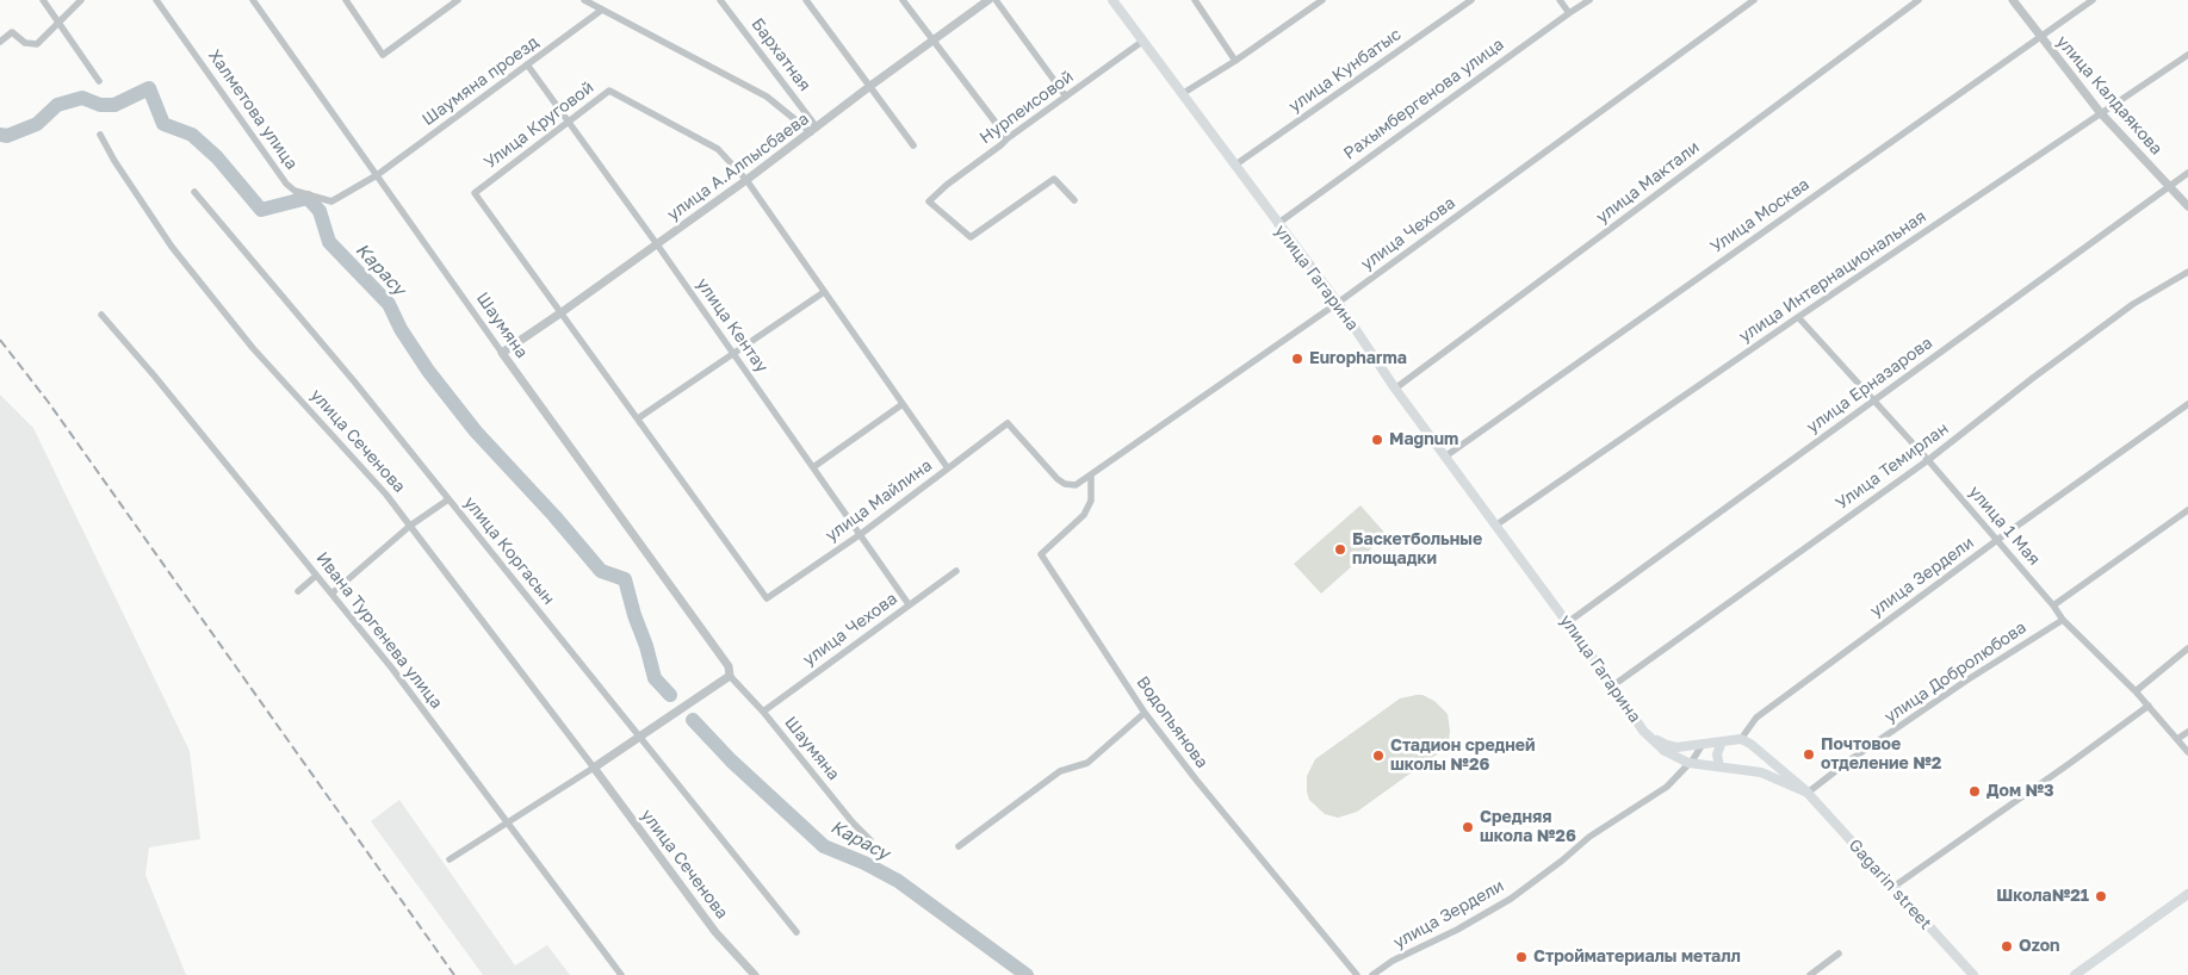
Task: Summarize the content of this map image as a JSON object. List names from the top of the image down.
{
  "streets": {
    "main road": ["улица Гагарина", "Gagarin street"],
    "street": [
      "Бархатная",
      "улица Кунбатыс",
      "Шаумяна проезд",
      "улица Калдаякова",
      "Рахымбергенова улица",
      "Нурпеисовой",
      "Халметова улица",
      "Улица Круговой",
      "улица А.Алпысбаева",
      "улица Мактали",
      "Улица Москва",
      "улица Чехова",
      "улица Интернациональная",
      "Шаумяна",
      "улица Кентау",
      "улица Ерназарова",
      "улица Сеченова",
      "Улица Темирлан",
      "улица Майлина",
      "улица 1 Мая",
      "улица Коргасын",
      "улица Зердели",
      "Ивана Тургенева улица",
      "улица Добролюбова",
      "Водопьянова"
    ]
  },
  "crossings": [
    ["Бархатная", "улица А.Алпысбаева"],
    ["улица Кунбатыс", "улица Гагарина"],
    ["Шаумяна проезд", "Халметова улица"],
    ["Шаумяна проезд", "Шаумяна"],
    ["Шаумяна проезд", "улица Кентау"],
    ["улица Калдаякова", "Улица Москва"],
    ["улица Калдаякова", "улица Интернациональная"],
    ["улица Калдаякова", "улица Ерназарова"],
    ["Рахымбергенова улица", "улица Гагарина"],
    ["Нурпеисовой", "улица Гагарина"],
    ["Халметова улица", "Шаумяна"],
    ["Улица Круговой", "улица А.Алпысбаева"],
    ["Улица Круговой", "улица Кентау"],
    ["Улица Круговой", "улица Майлина"],
    ["улица А.Алпысбаева", "Шаумяна"],
    ["улица А.Алпысбаева", "улица Кентау"],
    ["улица Мактали", "улица Гагарина"],
    ["Улица Москва", "улица Гагарина"],
    ["улица Чехова", "улица Гагарина"],
    ["улица Чехова", "Шаумяна"],
    ["улица Чехова", "улица Кентау"],
    ["улица Чехова", "улица Майлина"],
    ["улица Чехова", "Водопьянова"],
    ["улица Интернациональная", "улица Гагарина"],
    ["улица Интернациональная", "улица 1 Мая"],
    ["улица Гагарина", "улица Ерназарова"],
    ["улица Гагарина", "Улица Темирлан"],
    ["улица Гагарина", "улица Зердели"],
    ["улица Гагарина", "улица Добролюбова"],
    ["улица Гагарина", "Gagarin street"],
    ["улица Кентау", "улица Майлина"],
    ["улица Ерназарова", "улица 1 Мая"],
    ["Улица Темирлан", "улица 1 Мая"],
    ["улица 1 Мая", "улица Зердели"],
    ["улица 1 Мая", "улица Добролюбова"],
    ["улица Добролюбова", "Gagarin street"]
  ],
  "water": ["Карасу"],
  "places": [
    "Europharma",
    "Magnum",
    "Баскетбольные площадки",
    "Почтовое отделение №2",
    "Стадион средней школы №26",
    "Дом №3",
    "Средняя школа №26",
    "Школа№21",
    "Ozon",
    "Стройматериалы металл"
  ]
}
